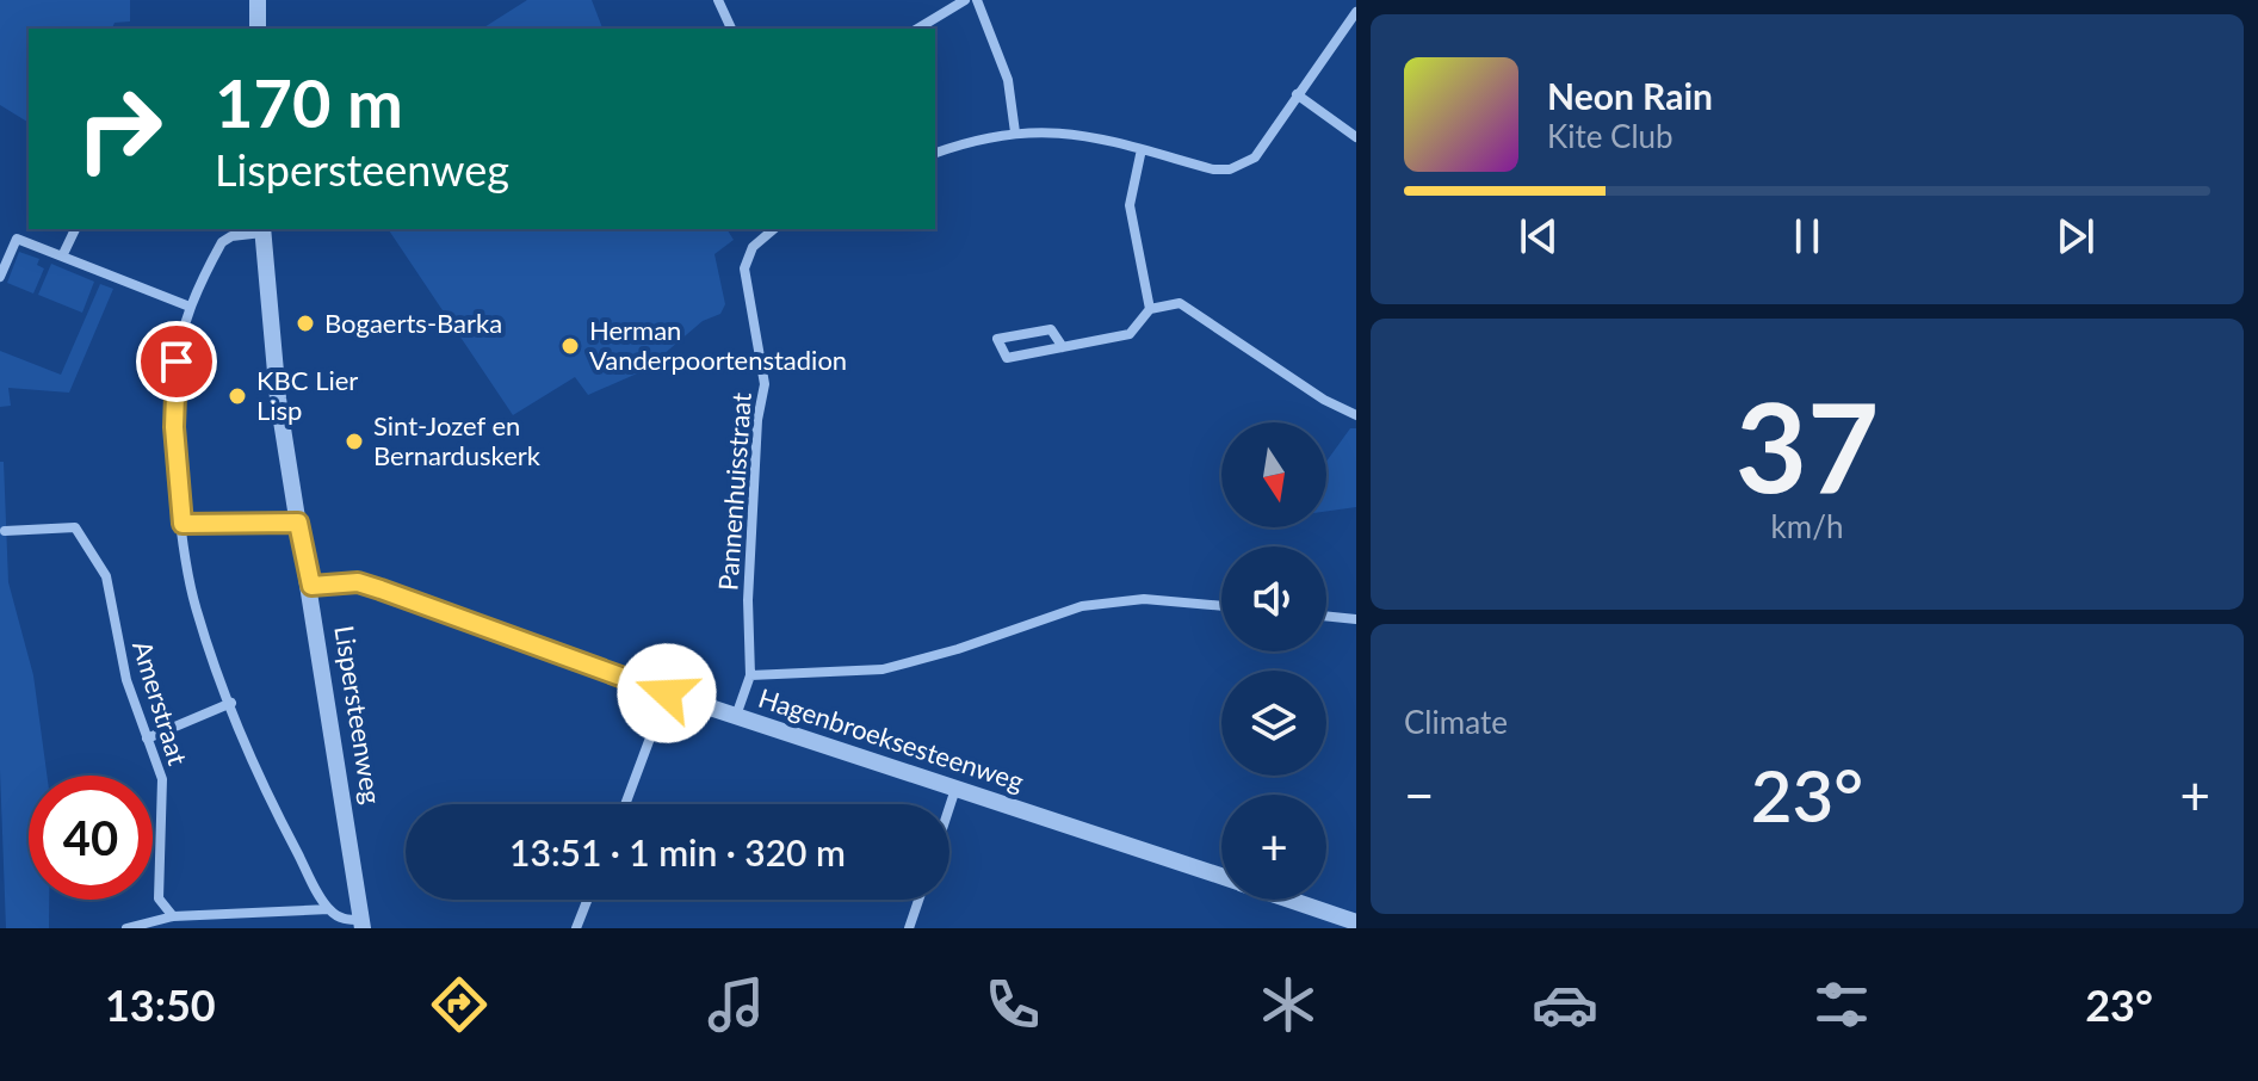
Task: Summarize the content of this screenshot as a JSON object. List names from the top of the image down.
{
  "streets": {
    "street": [
      "Pannenhuisstraat",
      "Amerstraat",
      "Lispersteenweg",
      "Hagenbroeksesteenweg"
    ]
  },
  "crossings": [
    ["Pannenhuisstraat", "Hagenbroeksesteenweg"],
    ["Lispersteenweg", "Hagenbroeksesteenweg"]
  ],
  "places": [
    "Bogaerts-Barka",
    "Herman Vanderpoortenstadion",
    "KBC Lier Lisp",
    "Sint-Jozef en Bernarduskerk"
  ],
  "north": "bottom",
  "page": {
    "turn": ["170 m", "Lispersteenweg"],
    "song": ["Neon Rain", "Kite Club"],
    "tile": [
      ["37", "km/h"],
      "Climate"
    ],
    "map_buttons": "+",
    "heat": ["−", "23°", "+"],
    "limit": "40",
    "trip": "13:51 · 1 min · 320 m",
    "tabs": ["13:50", "23°"]
  }
}
